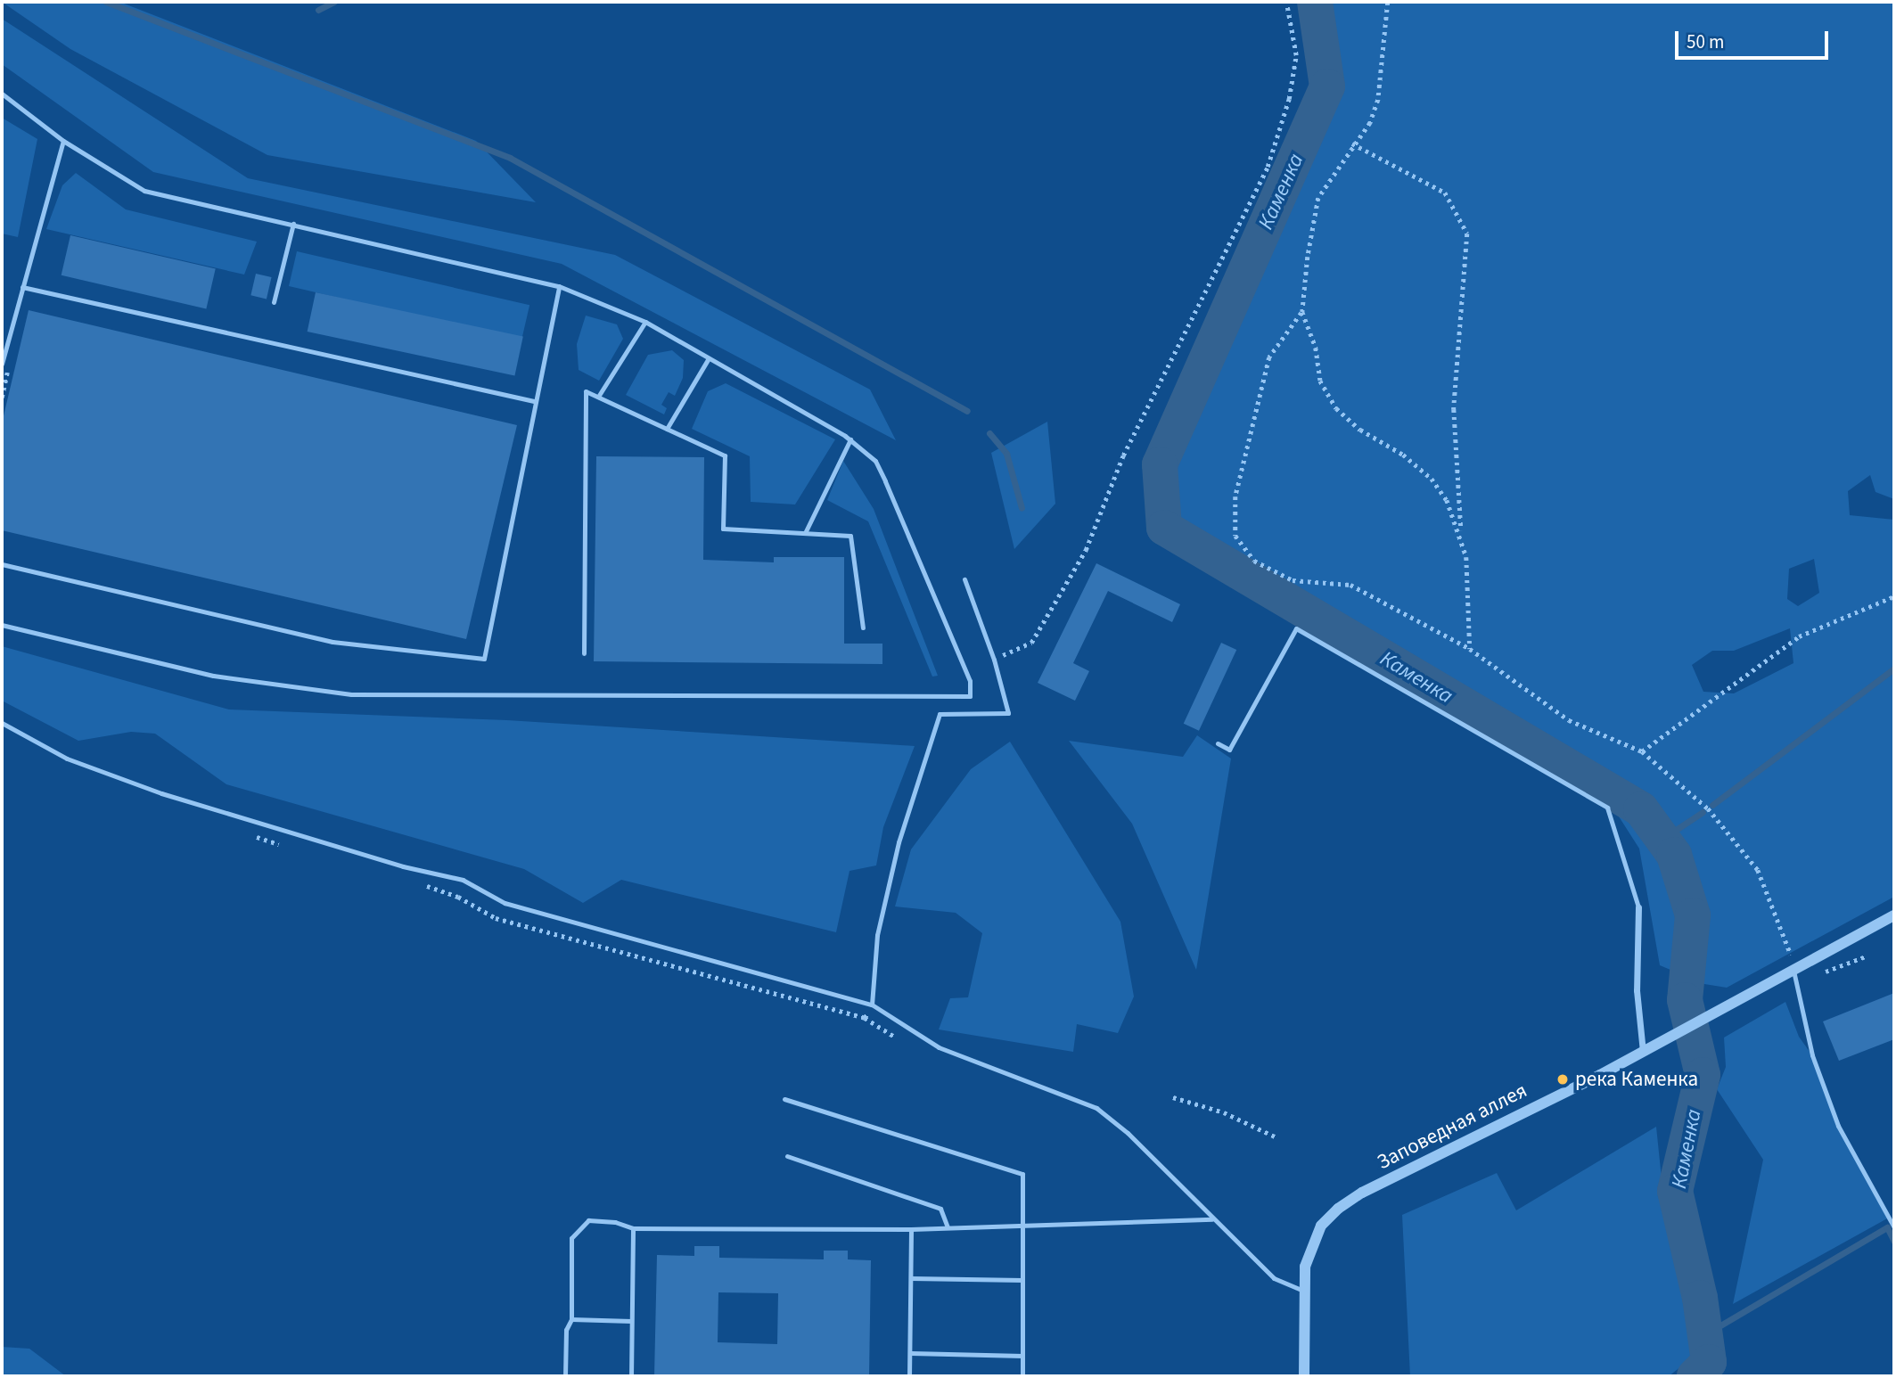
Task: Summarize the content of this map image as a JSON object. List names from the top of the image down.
{
  "streets": {
    "street": ["Заповедная аллея"]
  },
  "water": ["Каменка"],
  "places": ["река Каменка"],
  "scale_bar": "50 m"
}
